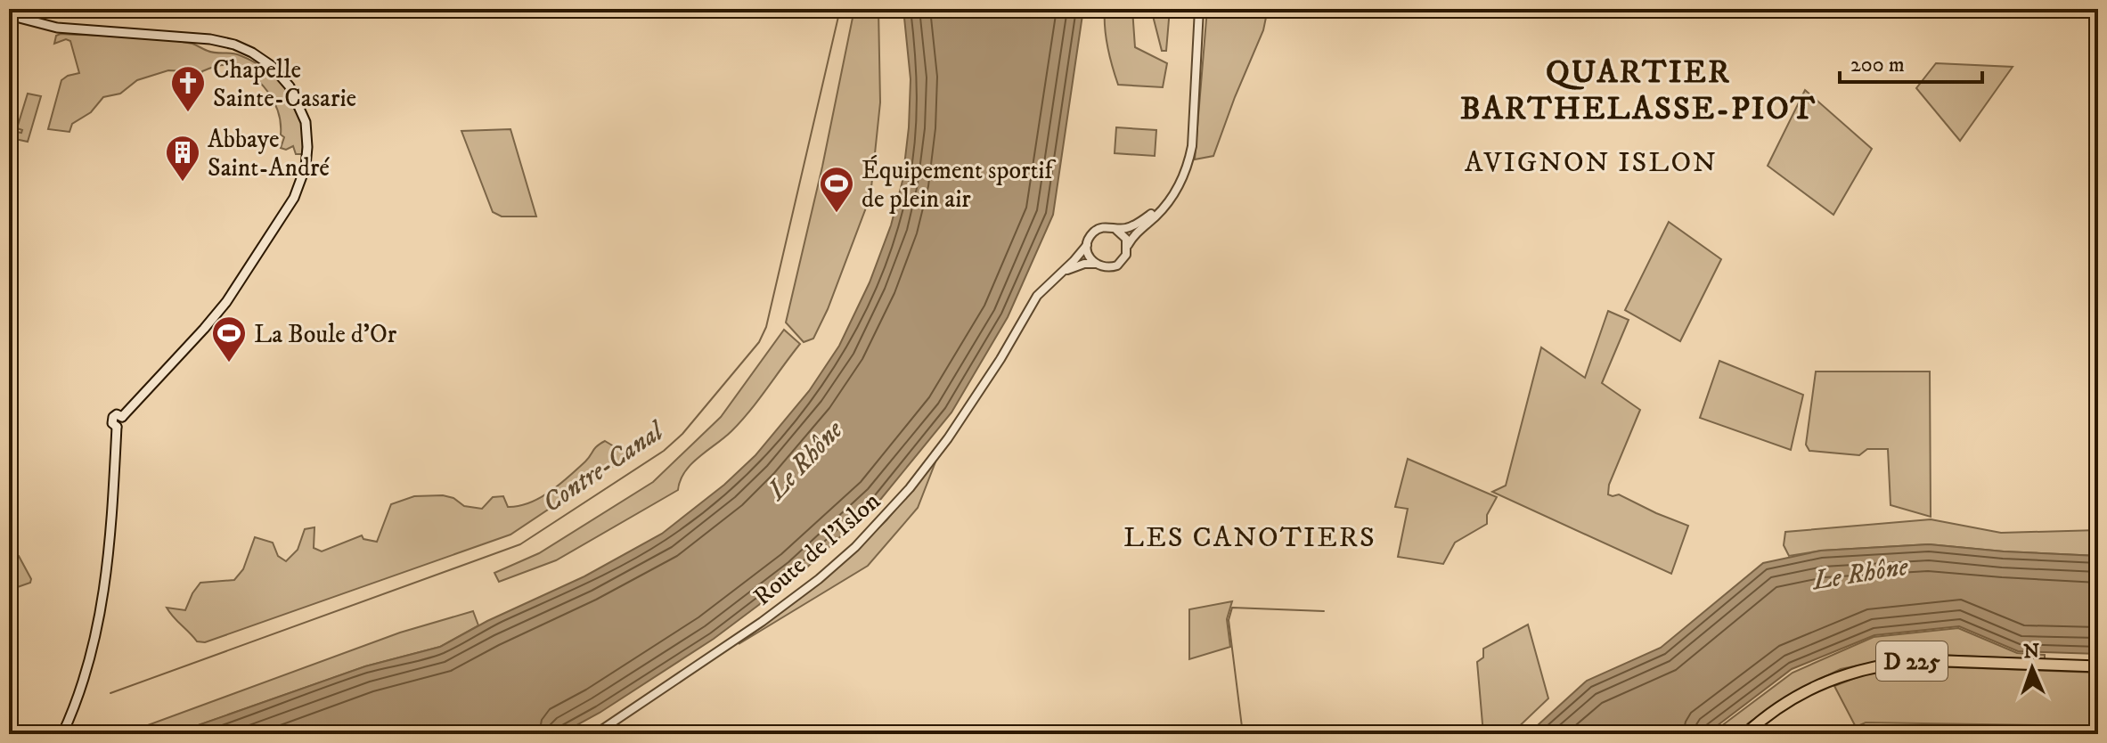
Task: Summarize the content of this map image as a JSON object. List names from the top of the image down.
{
  "streets": {
    "highway": ["D 225"],
    "street": ["Route de l'Islon"]
  },
  "districts": ["QUARTIER BARTHELASSE-PIOT", "AVIGNON ISLON", "LES CANOTIERS"],
  "water": ["Le Rhône", "Contre-Canal"],
  "places": {
    "church": ["Chapelle Sainte-Casarie"],
    "building": ["Abbaye Saint-André"],
    "sports": ["Équipement sportif de plein air", "La Boule d'Or"]
  },
  "scale_bar": "200 m",
  "north": "top"
}
